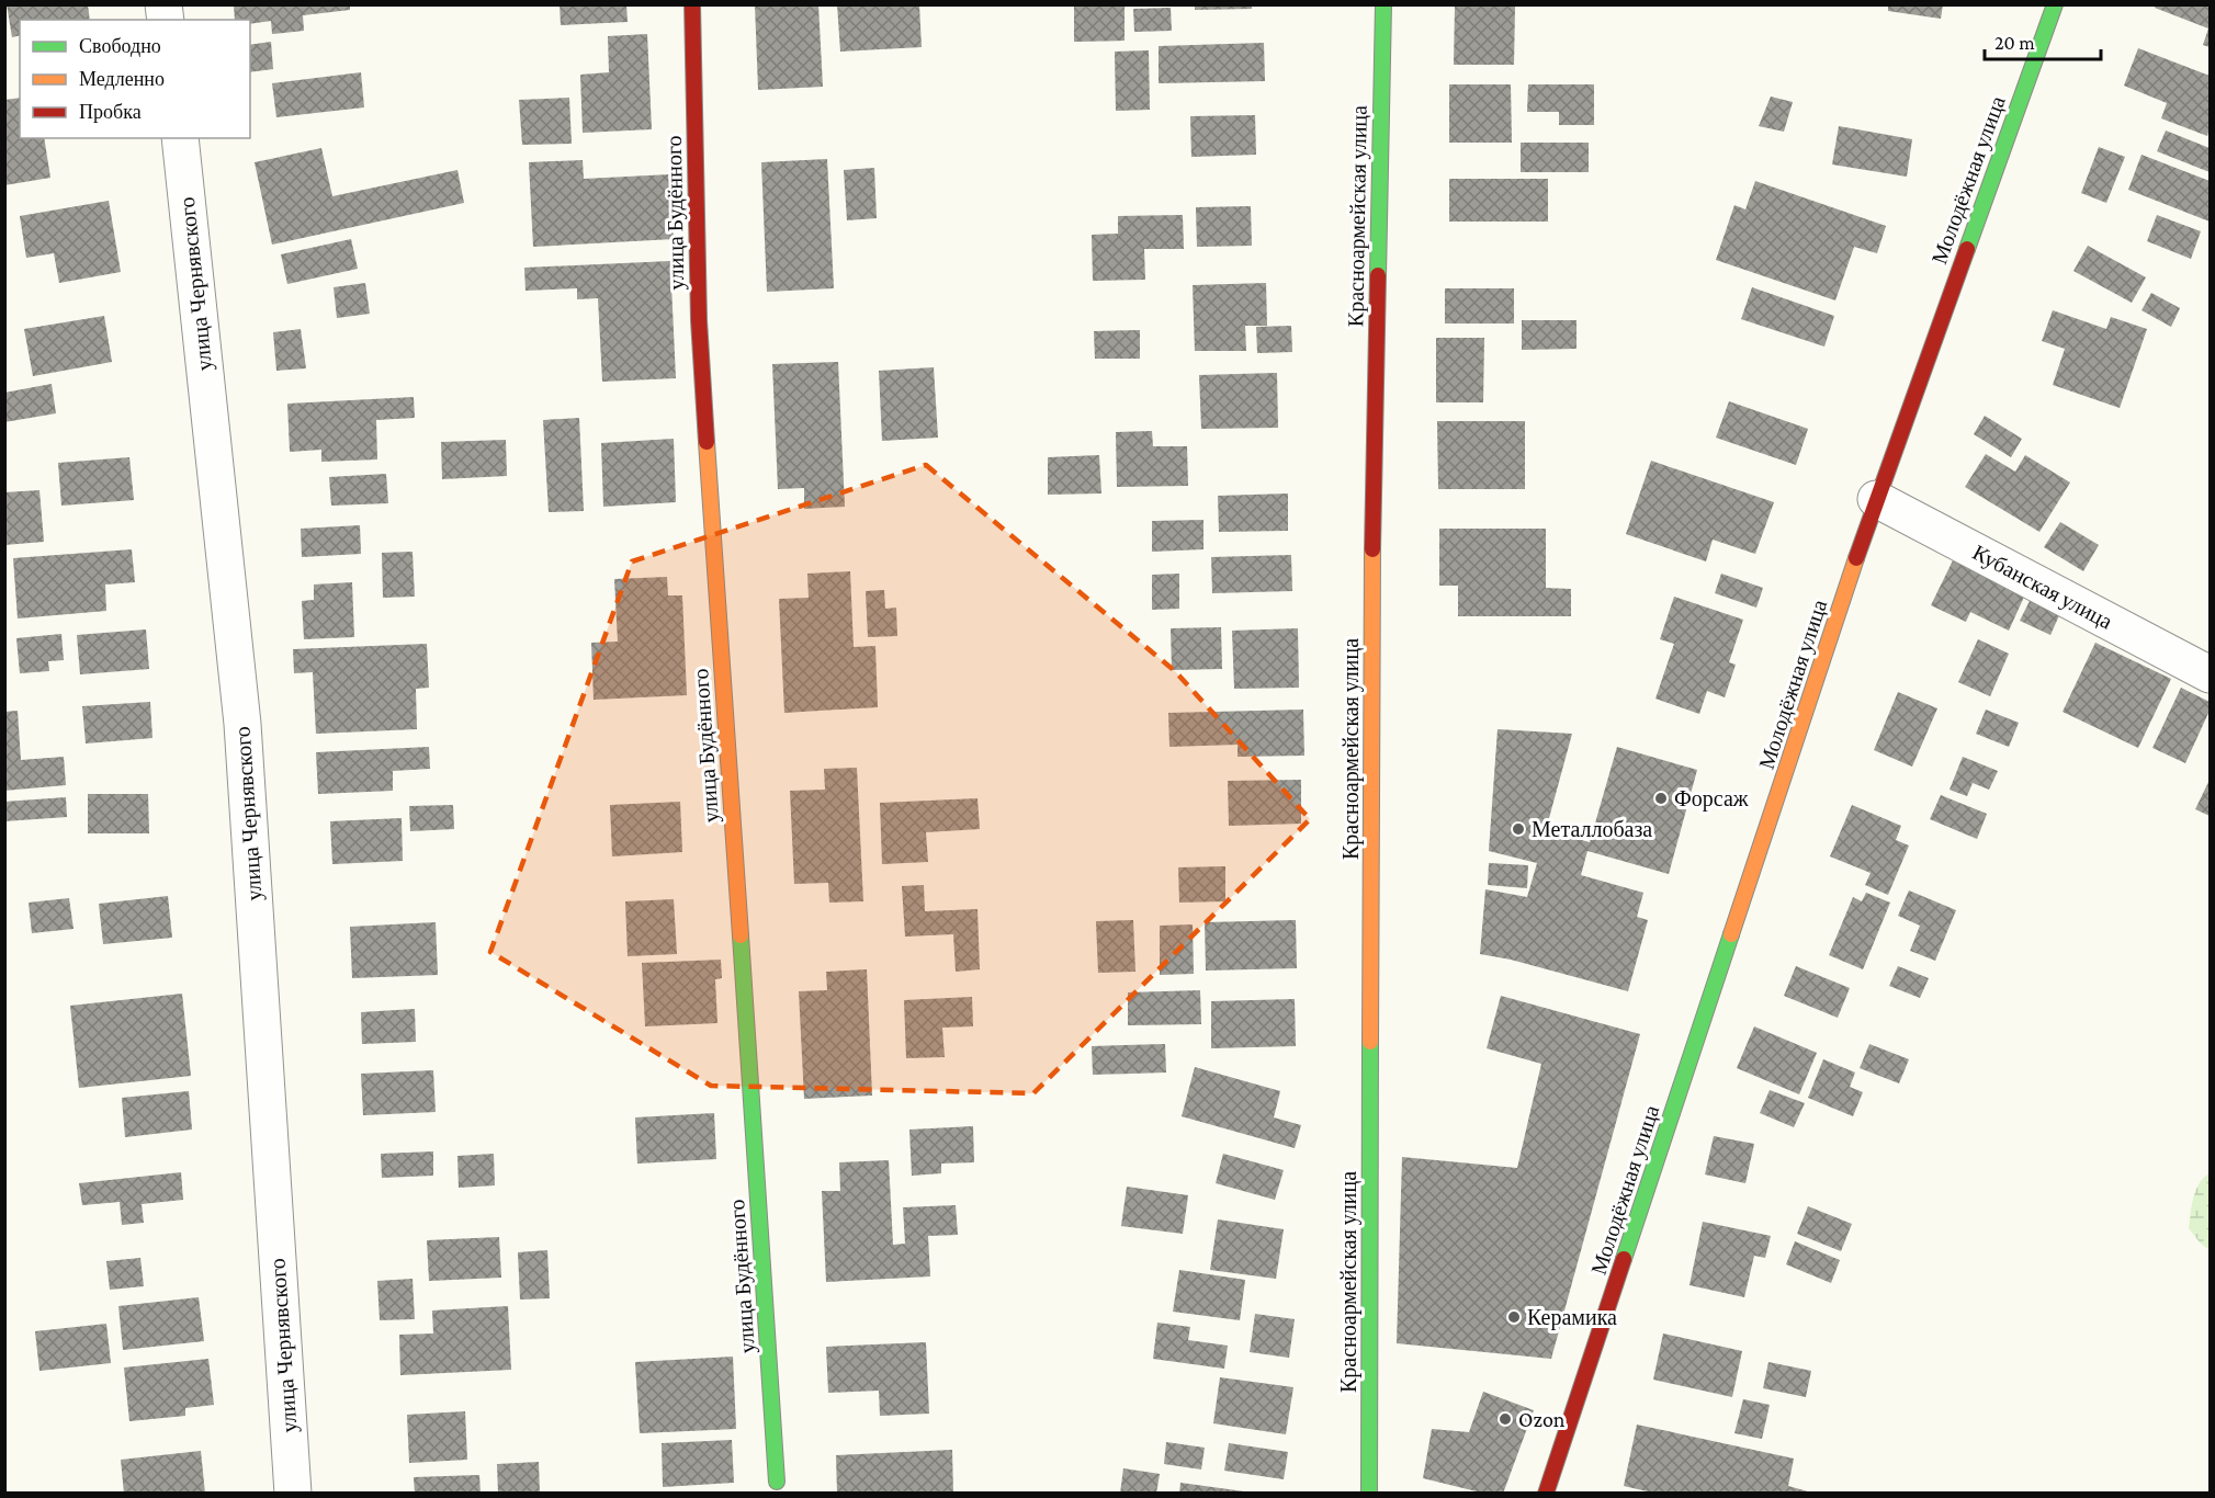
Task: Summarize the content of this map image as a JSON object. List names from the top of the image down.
{
  "streets": {
    "street": [
      "Молодёжная улица",
      "улица Будённого",
      "Красноармейская улица",
      "улица Чернявского",
      "Кубанская улица"
    ]
  },
  "crossings": [
    ["Молодёжная улица", "Кубанская улица"]
  ],
  "places": [
    "Форсаж",
    "Металлобаза",
    "Керамика",
    "Ozon"
  ],
  "legend": ["Свободно", "Медленно", "Пробка"],
  "scale_bar": "20 m"
}
